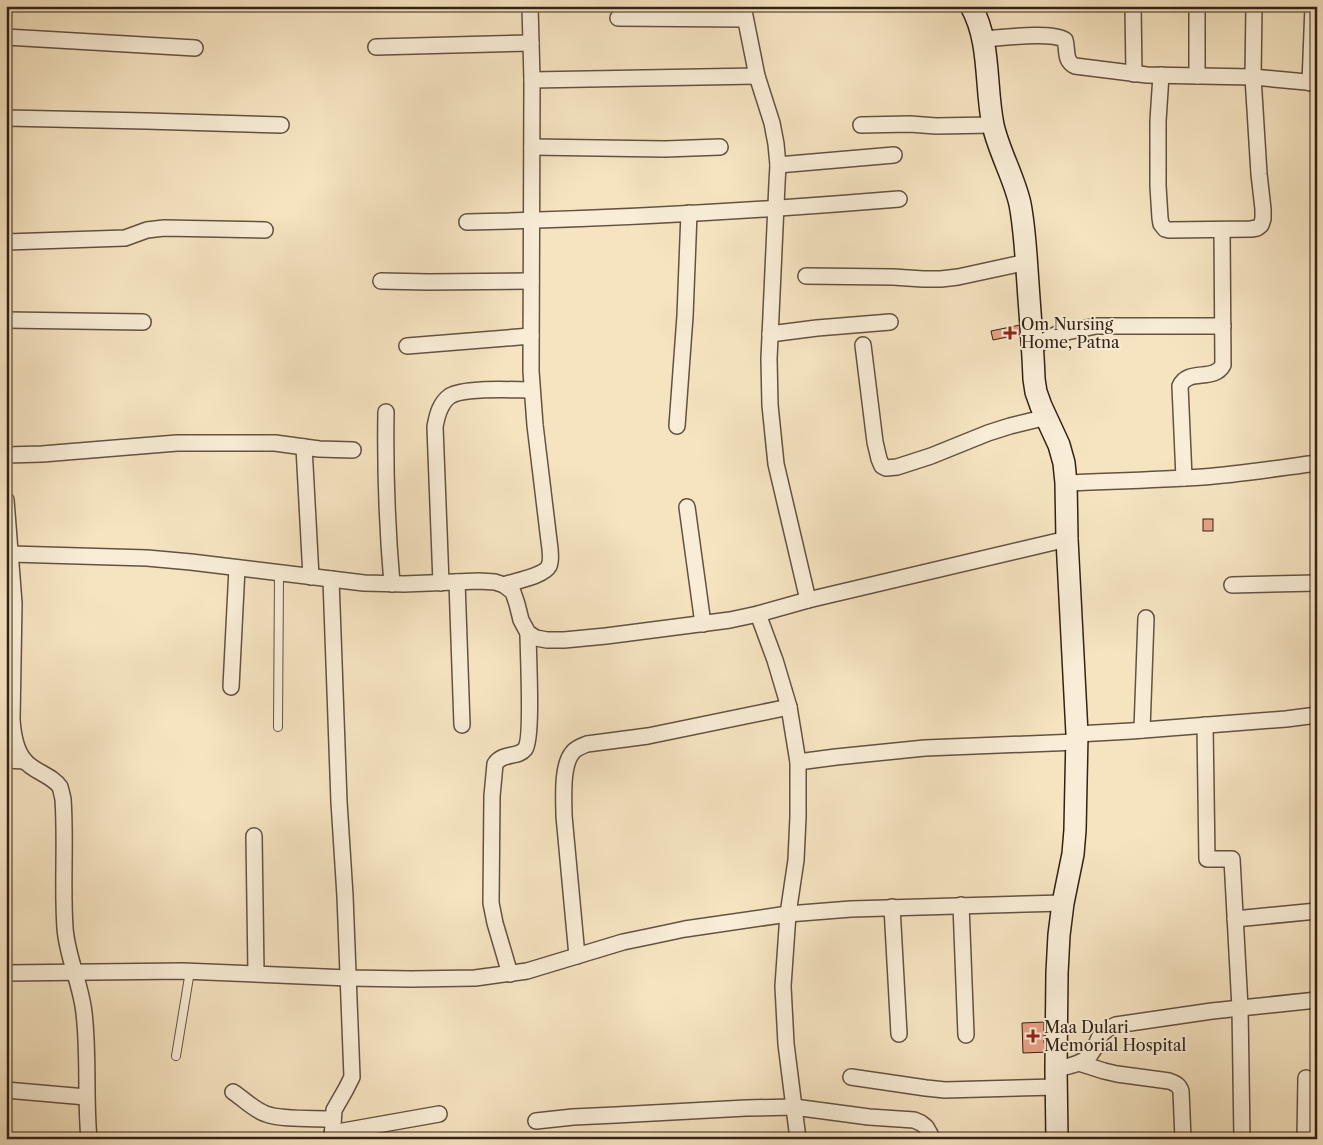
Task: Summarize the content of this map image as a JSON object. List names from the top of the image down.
{
  "places": {
    "health": ["Om Nursing Home, Patna", "Maa Dulari Memorial Hospital"]
  }
}
